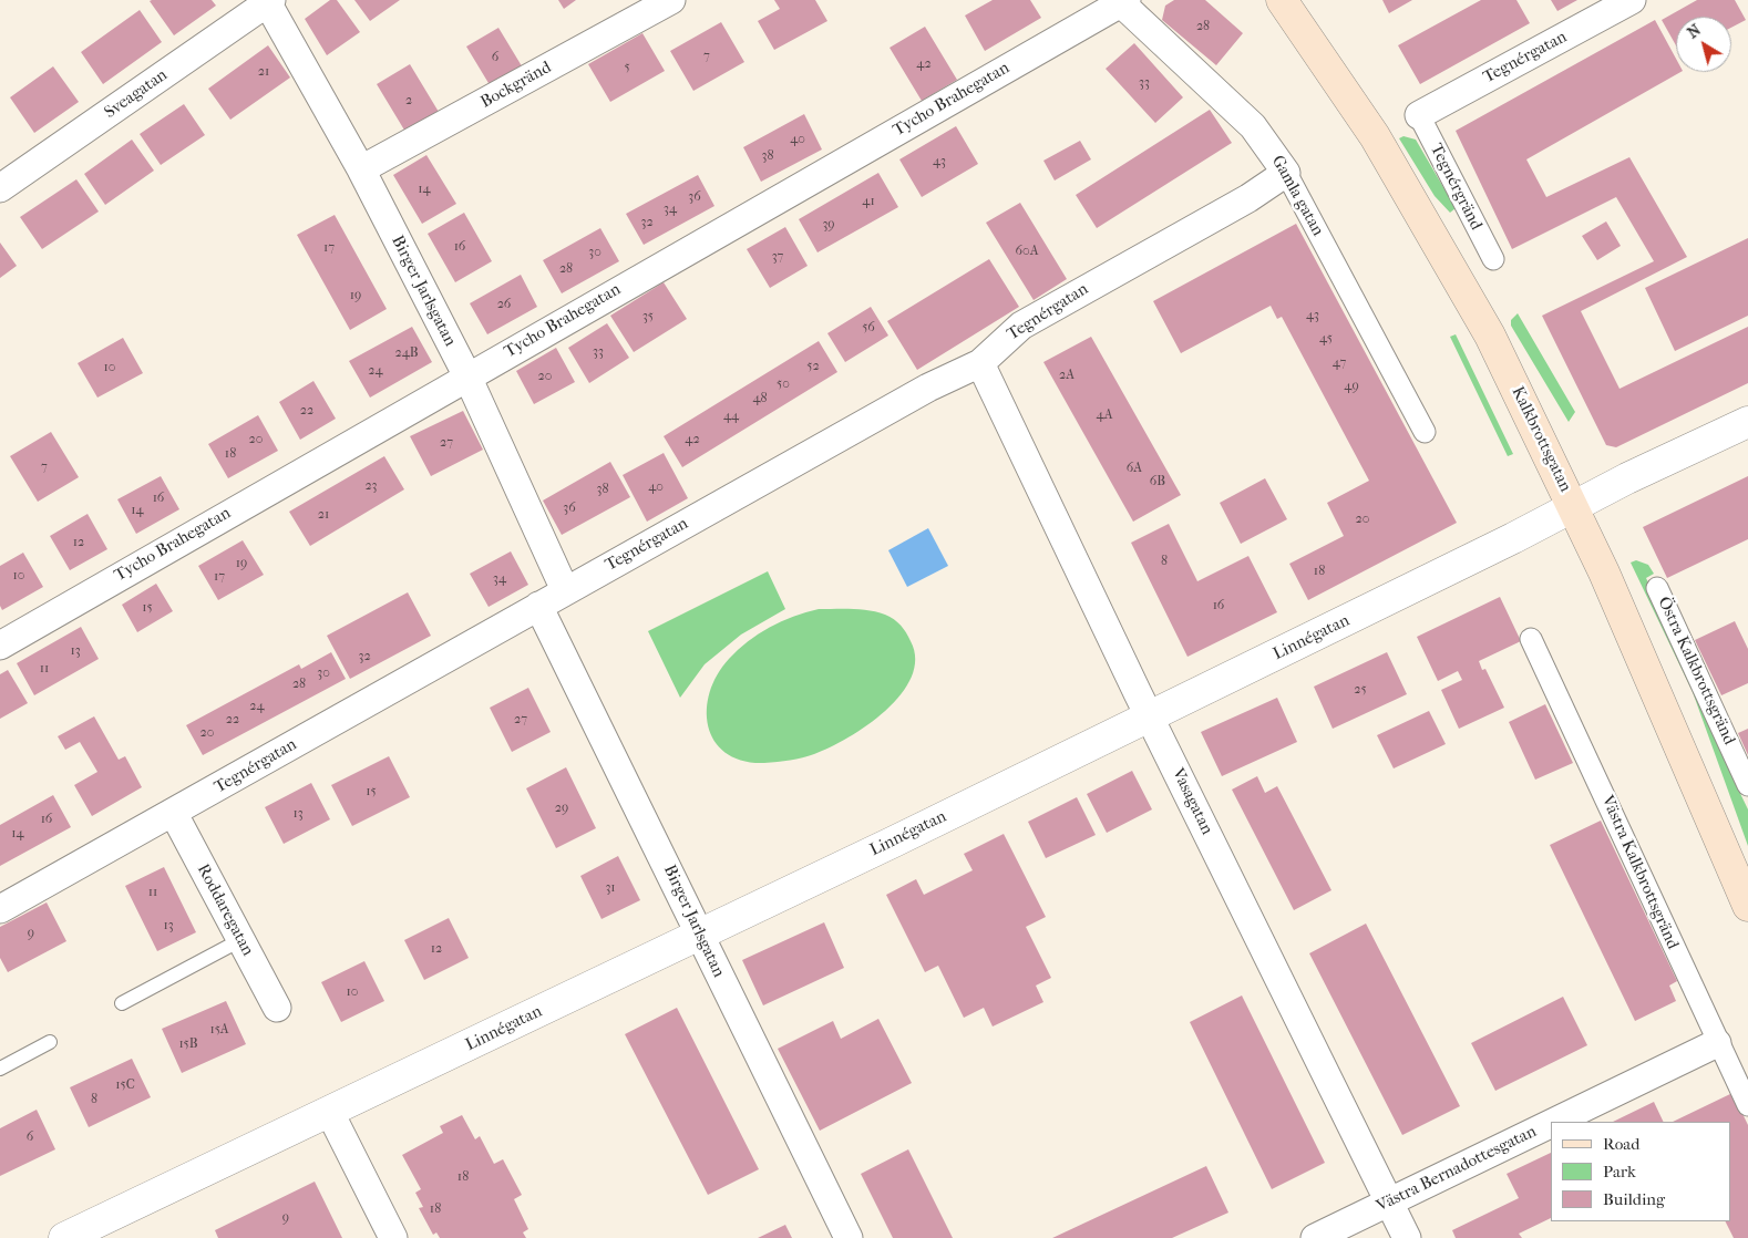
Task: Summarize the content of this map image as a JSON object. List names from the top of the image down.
{
  "streets": {
    "main road": ["Kalkbrottsgatan"],
    "street": [
      "Tegnérgatan",
      "Bockgränd",
      "Sveagatan",
      "Tycho Brahegatan",
      "Tegnérgränd",
      "Gamla gatan",
      "Birger Jarlsgatan",
      "Linnégatan",
      "Östra Kalkbrottsgränd",
      "Vasagatan",
      "Västra Kalkbrottsgränd",
      "Roddaregatan",
      "Västra Bernadottesgatan"
    ]
  },
  "crossings": [
    ["Tegnérgatan", "Tegnérgränd"],
    ["Tegnérgatan", "Gamla gatan"],
    ["Tegnérgatan", "Birger Jarlsgatan"],
    ["Tegnérgatan", "Vasagatan"],
    ["Tegnérgatan", "Roddaregatan"],
    ["Bockgränd", "Birger Jarlsgatan"],
    ["Sveagatan", "Birger Jarlsgatan"],
    ["Tycho Brahegatan", "Gamla gatan"],
    ["Tycho Brahegatan", "Birger Jarlsgatan"],
    ["Birger Jarlsgatan", "Linnégatan"],
    ["Kalkbrottsgatan", "Linnégatan"],
    ["Linnégatan", "Vasagatan"],
    ["Vasagatan", "Västra Bernadottesgatan"],
    ["Västra Kalkbrottsgränd", "Västra Bernadottesgatan"]
  ],
  "house_numbers": [
    "28",
    "7",
    "6",
    "42",
    "5",
    "21",
    "33",
    "2",
    "40",
    "38",
    "43",
    "14",
    "36",
    "41",
    "34",
    "32",
    "39",
    "16",
    "17",
    "60A",
    "30",
    "37",
    "28",
    "19",
    "26",
    "43",
    "35",
    "56",
    "45",
    "33",
    "24B",
    "47",
    "52",
    "10",
    "24",
    "2A",
    "20",
    "50",
    "49",
    "48",
    "22",
    "4A",
    "44",
    "20",
    "42",
    "27",
    "18",
    "7",
    "6A",
    "6B",
    "23",
    "40",
    "38",
    "16",
    "36",
    "14",
    "21",
    "20",
    "12",
    "8",
    "19",
    "18",
    "10",
    "17",
    "34",
    "16",
    "15",
    "13",
    "32",
    "11",
    "30",
    "28",
    "25",
    "24",
    "22",
    "27",
    "20",
    "15",
    "29",
    "13",
    "16",
    "14",
    "31",
    "11",
    "13",
    "9",
    "12",
    "10",
    "15A",
    "15B",
    "15C",
    "8",
    "6",
    "18",
    "18",
    "9"
  ],
  "legend": ["Road", "Park", "Building"],
  "north": "top left"
}
